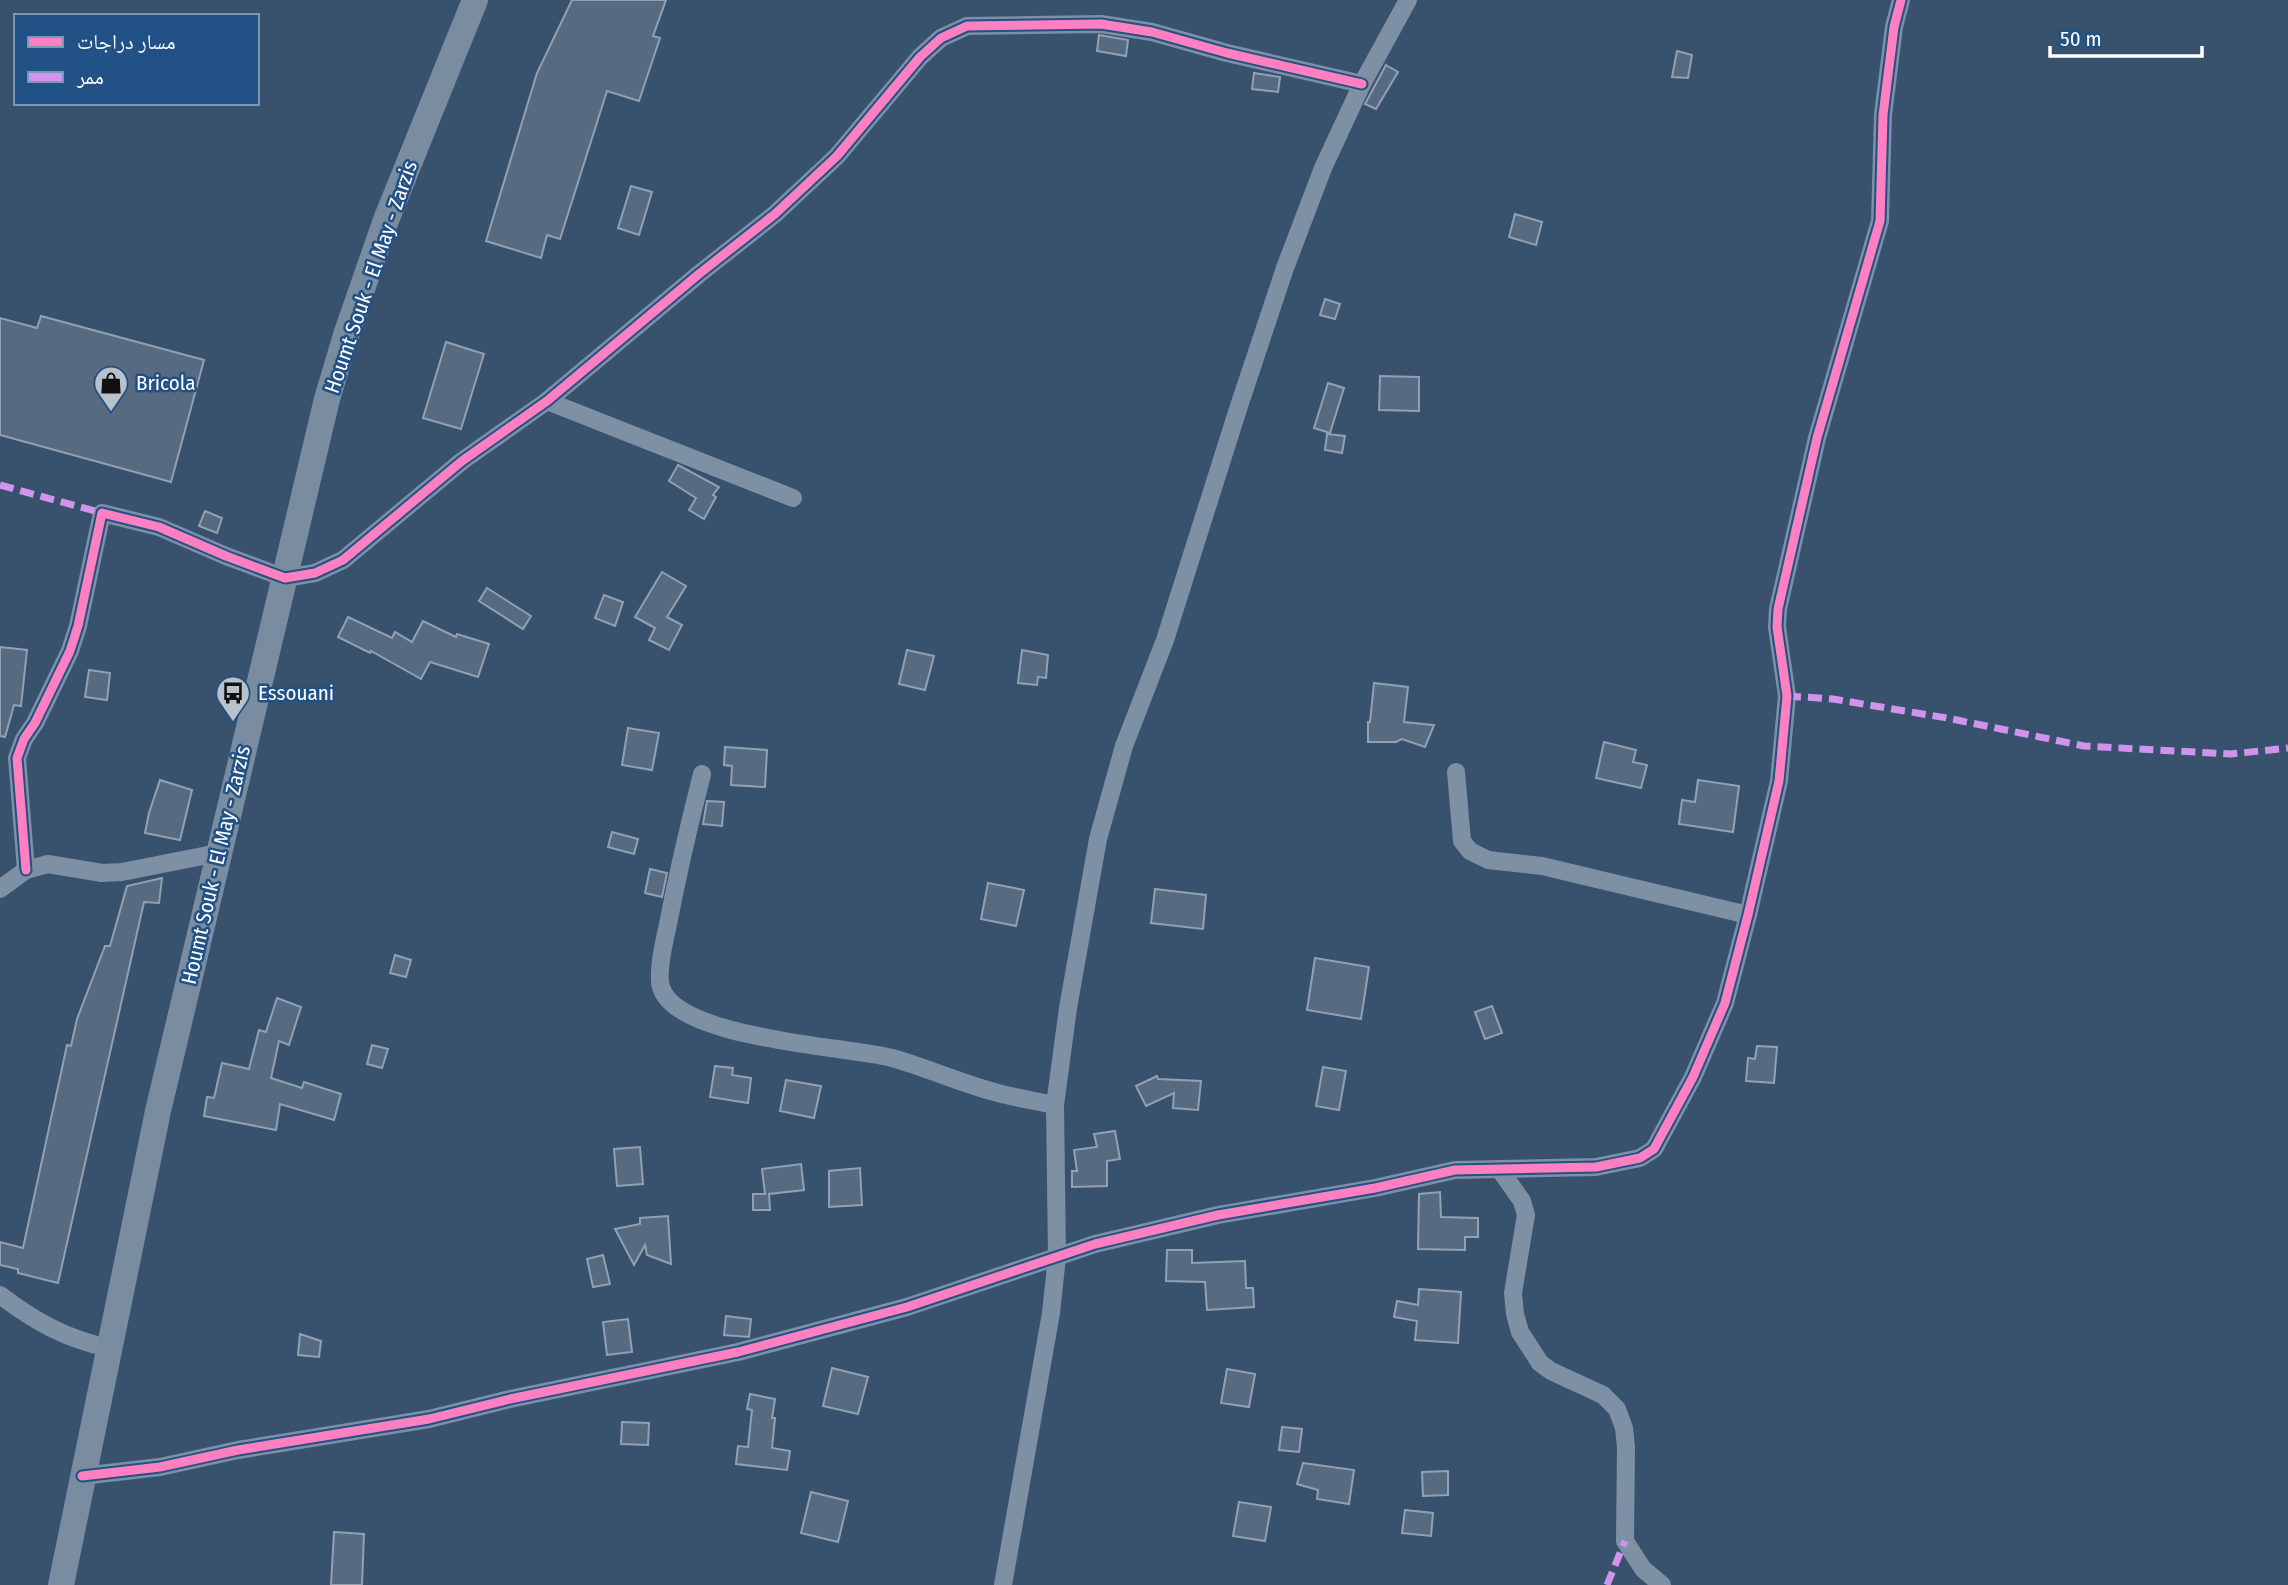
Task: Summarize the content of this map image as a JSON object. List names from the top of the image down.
{
  "streets": {
    "main road": ["Houmt Souk - El May - Zarzis"]
  },
  "places": {
    "shop": ["Bricola"],
    "bus stop": ["Essouani"]
  },
  "legend": ["مسار دراجات", "ممر"],
  "scale_bar": "50 m"
}
